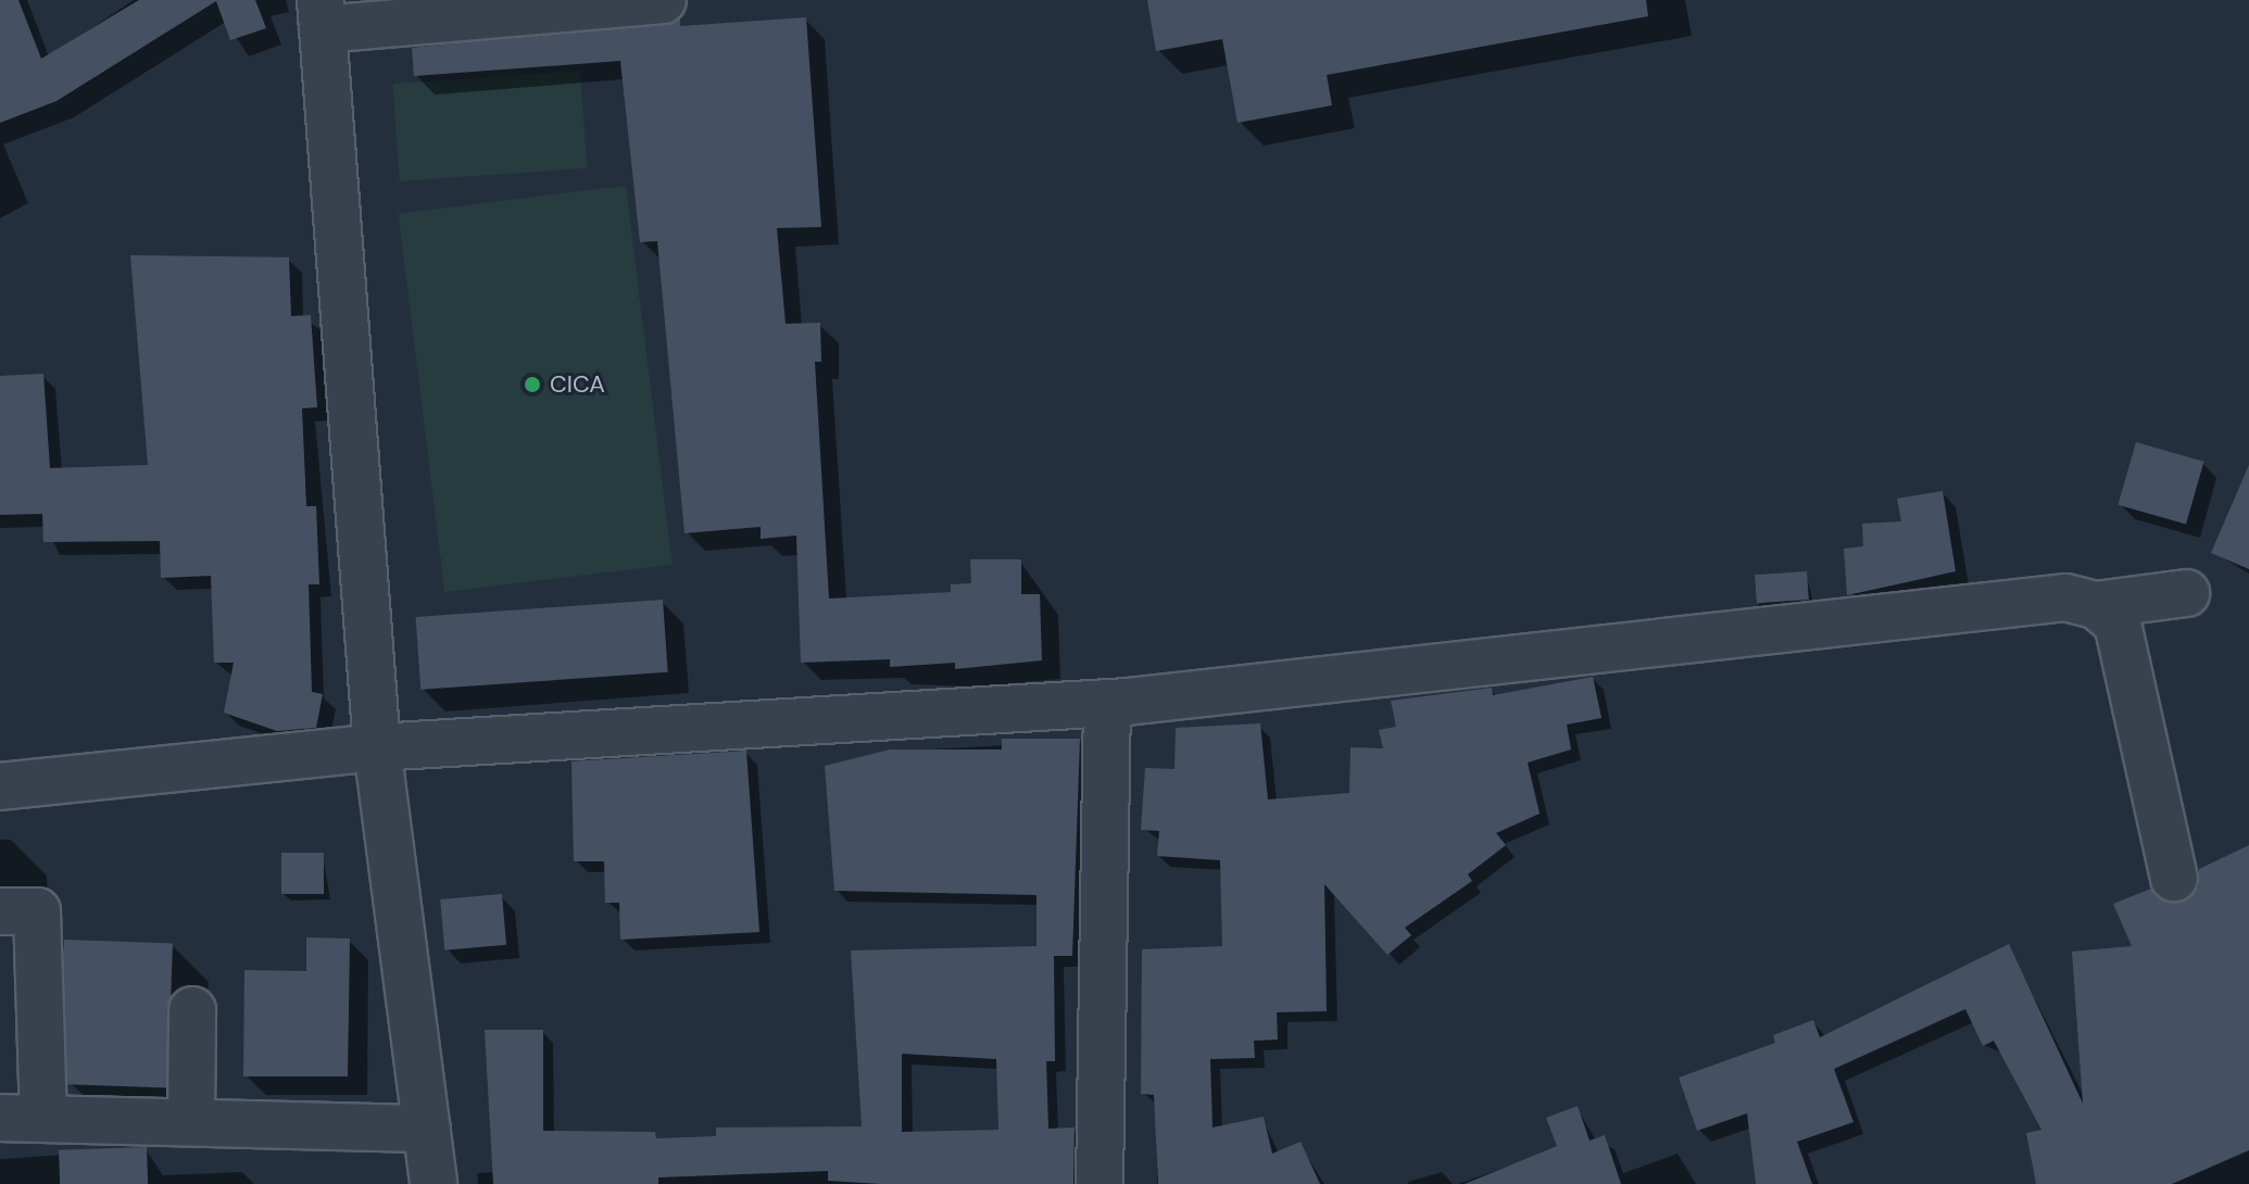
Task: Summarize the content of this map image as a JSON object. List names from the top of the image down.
{
  "places": ["CICA"]
}
